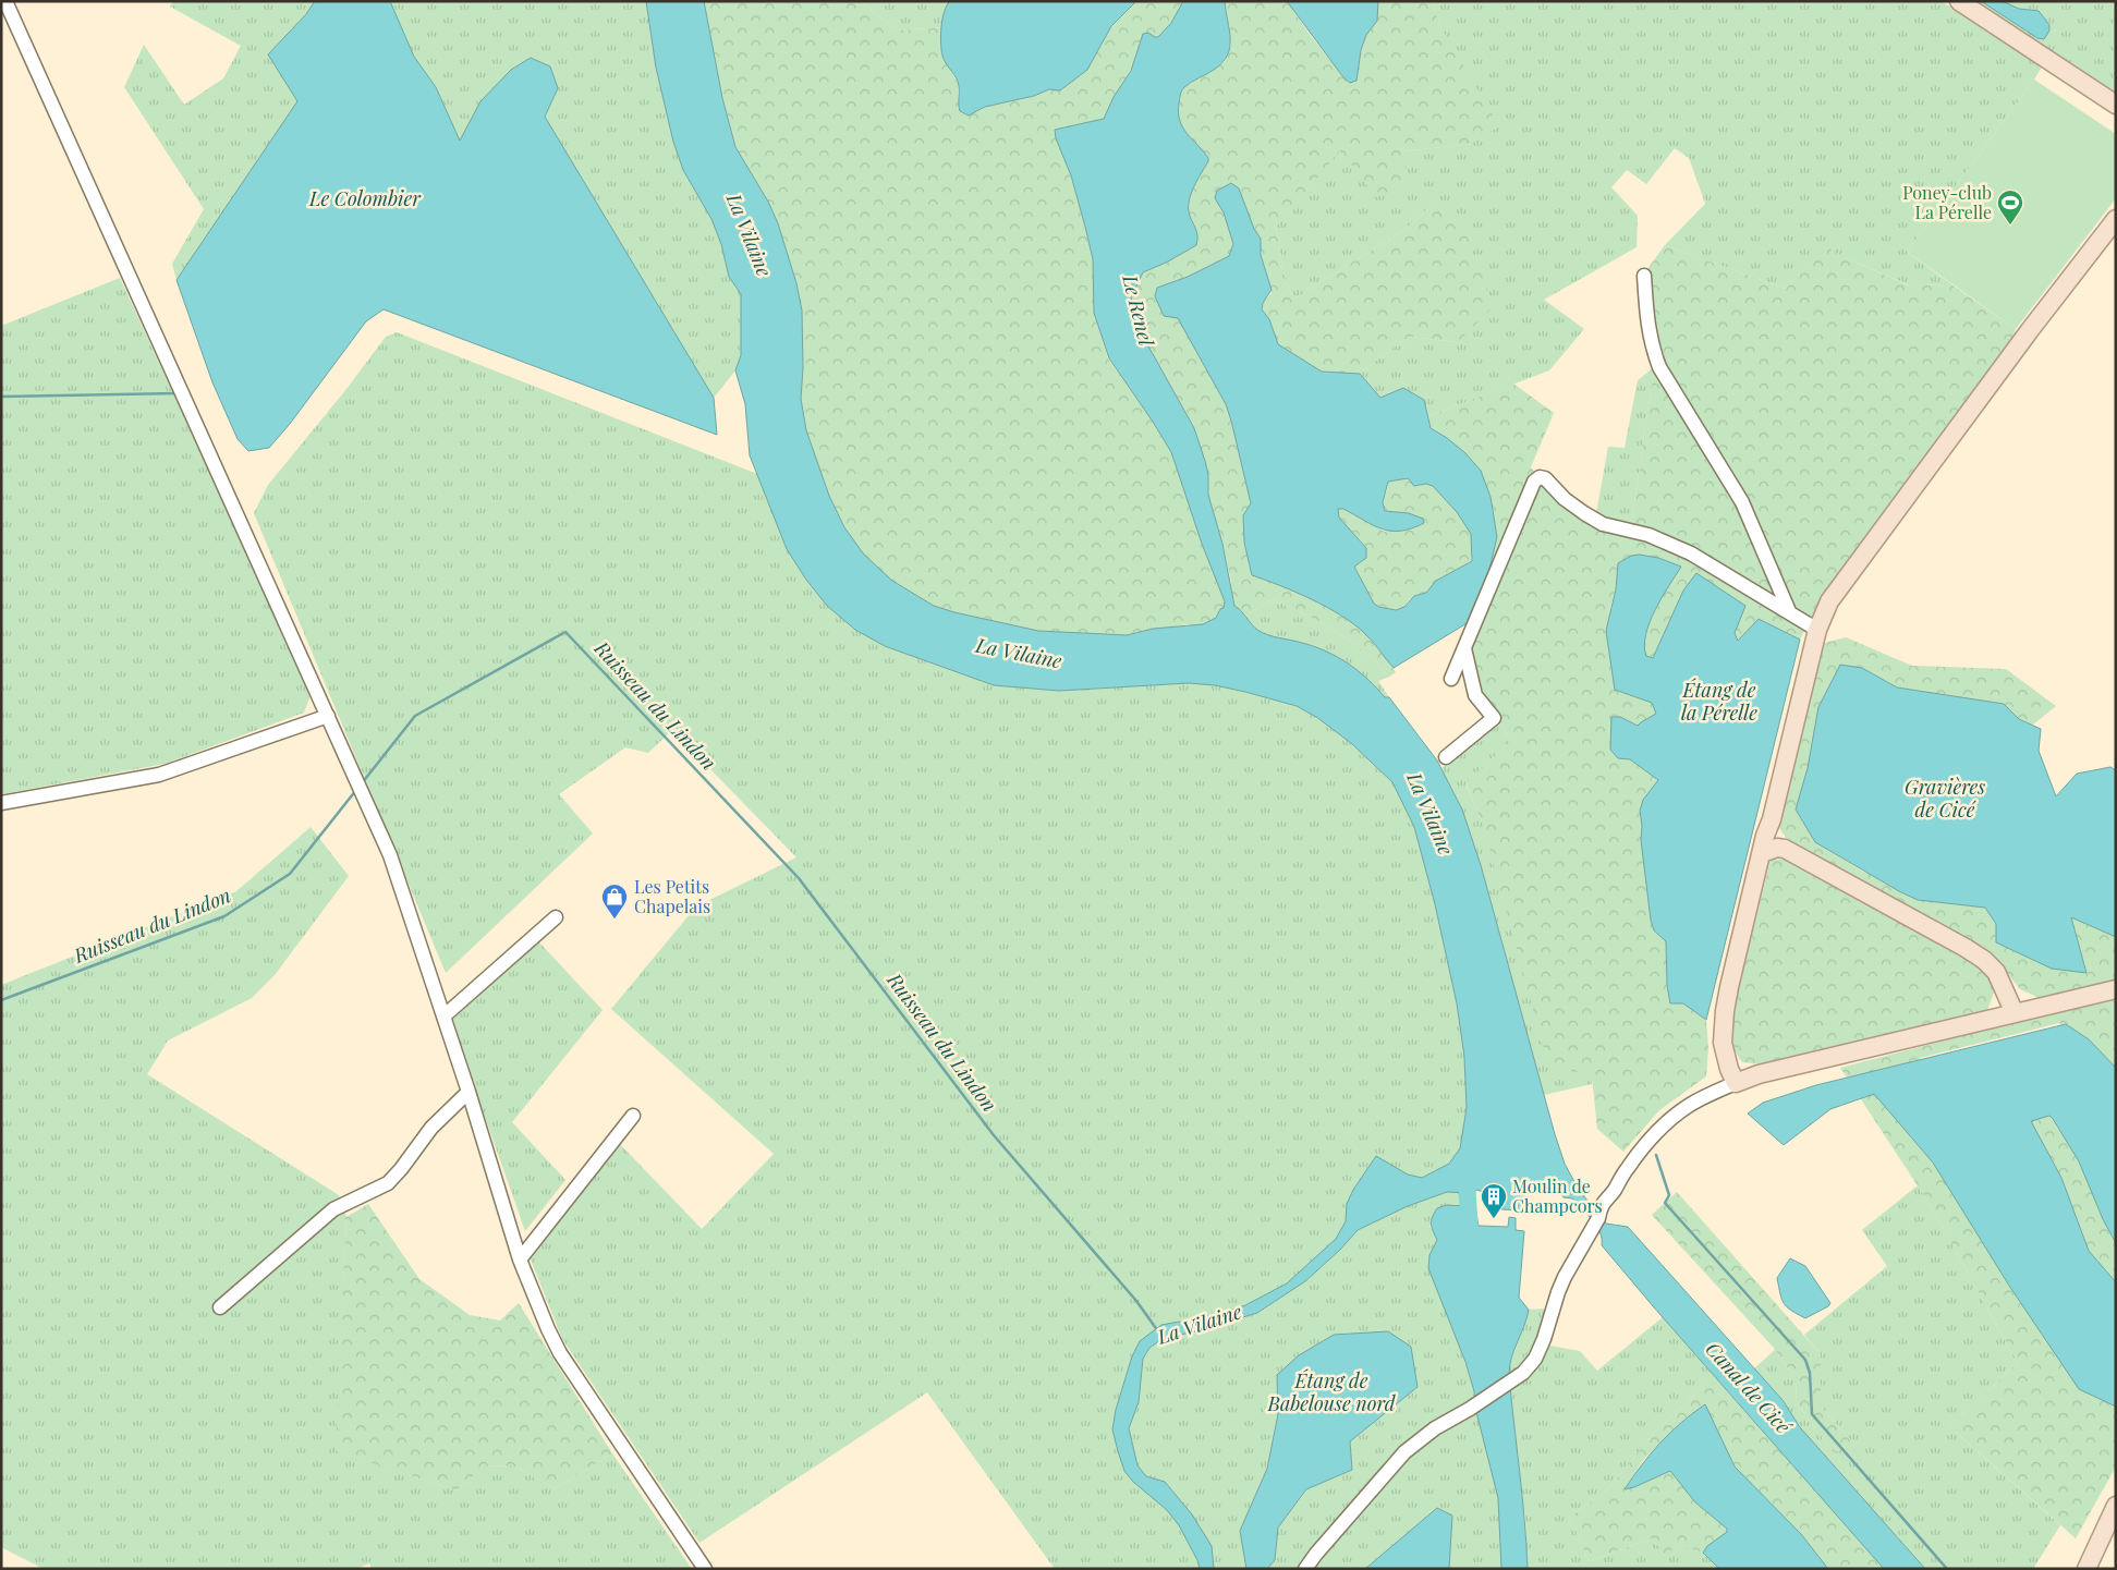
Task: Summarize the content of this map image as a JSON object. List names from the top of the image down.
{
  "water": [
    "Le Colombier",
    "La Vilaine",
    "Le Renel",
    "Étang de la Pérelle",
    "Ruisseau du Lindon",
    "Gravières de Cicé",
    "Étang de Babelouse nord",
    "Canal de Cicé"
  ],
  "places": {
    "sports": ["Poney-club La Pérelle"],
    "shop": ["Les Petits Chapelais"],
    "building": ["Moulin de Champcors"]
  }
}
